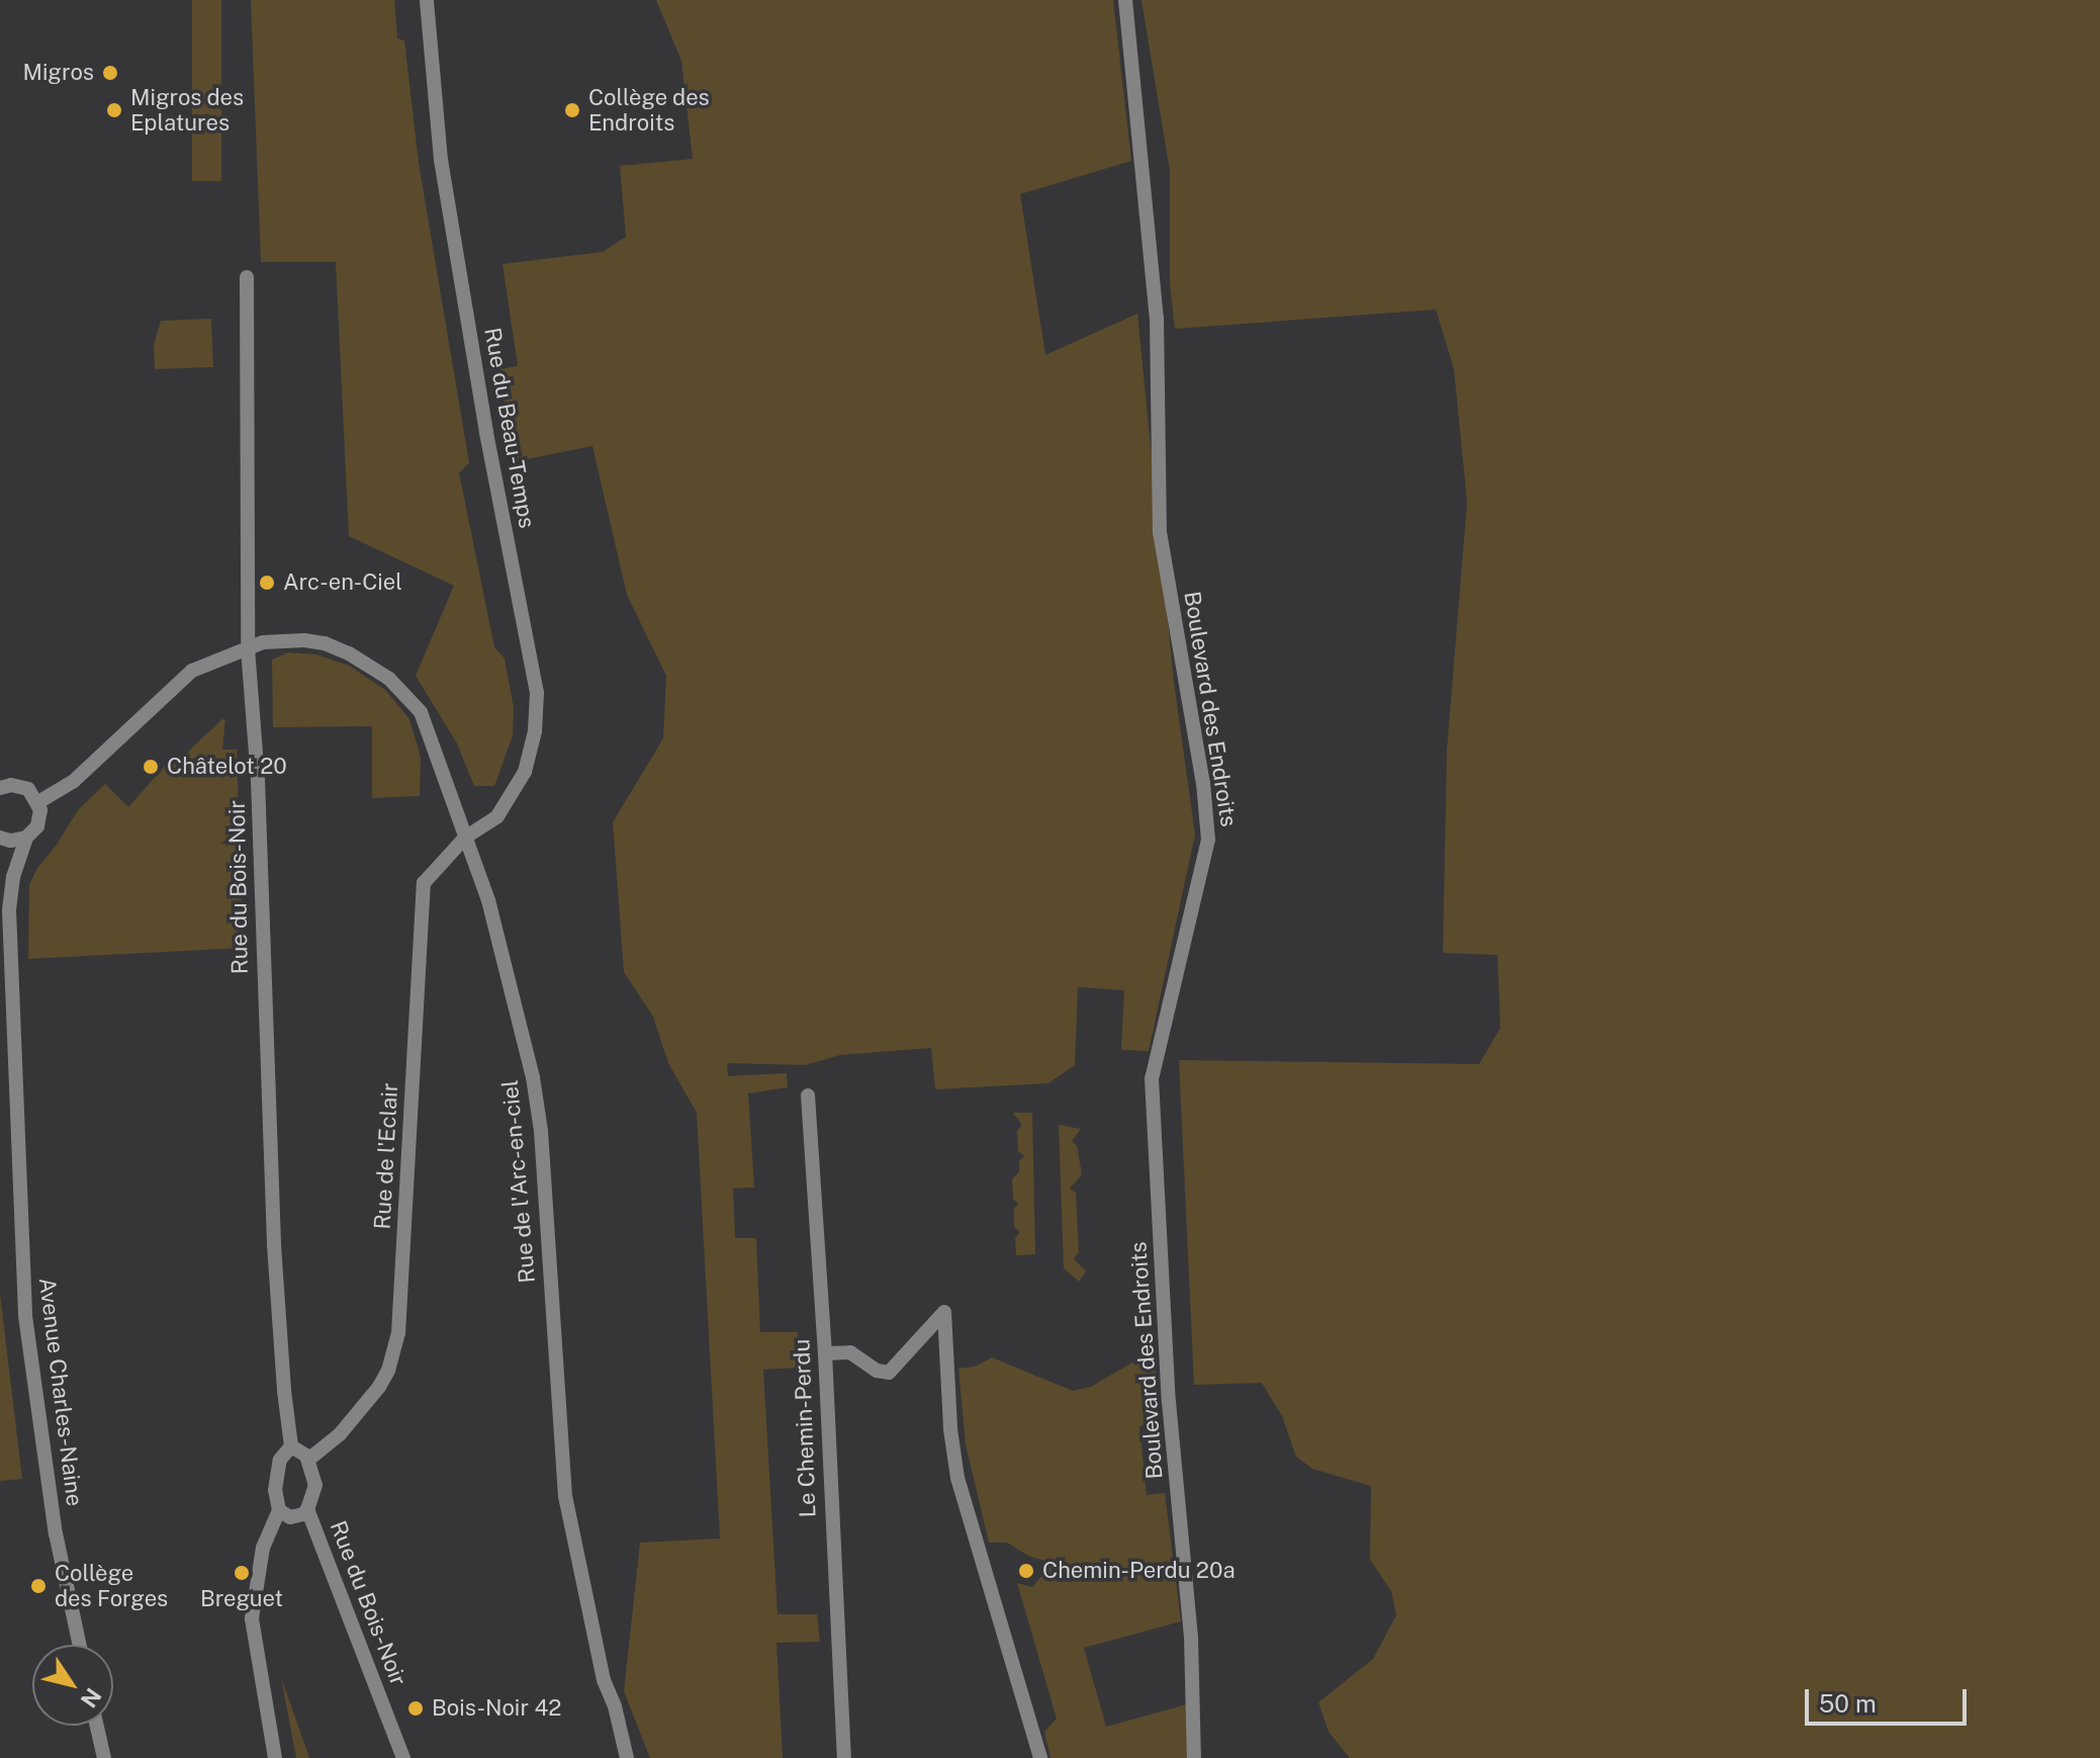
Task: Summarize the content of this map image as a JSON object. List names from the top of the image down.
{
  "streets": {
    "street": [
      "Rue du Beau-Temps",
      "Boulevard des Endroits",
      "Rue du Bois-Noir",
      "Rue de l'Eclair",
      "Rue de l'Arc-en-ciel",
      "Avenue Charles-Naine",
      "Le Chemin-Perdu"
    ]
  },
  "crossings": [
    ["Rue du Beau-Temps", "Rue de l'Eclair"],
    ["Rue du Beau-Temps", "Rue de l'Arc-en-ciel"],
    ["Rue du Bois-Noir", "Rue de l'Arc-en-ciel"],
    ["Rue de l'Eclair", "Rue de l'Arc-en-ciel"],
    ["Rue de l'Arc-en-ciel", "Avenue Charles-Naine"]
  ],
  "places": [
    "Migros",
    "Migros des Eplatures",
    "Collège des Endroits",
    "Arc-en-Ciel",
    "Châtelot 20",
    "Chemin-Perdu 20a",
    "Breguet",
    "Collège des Forges",
    "Bois-Noir 42"
  ],
  "scale_bar": "50 m",
  "north": "bottom right"
}
